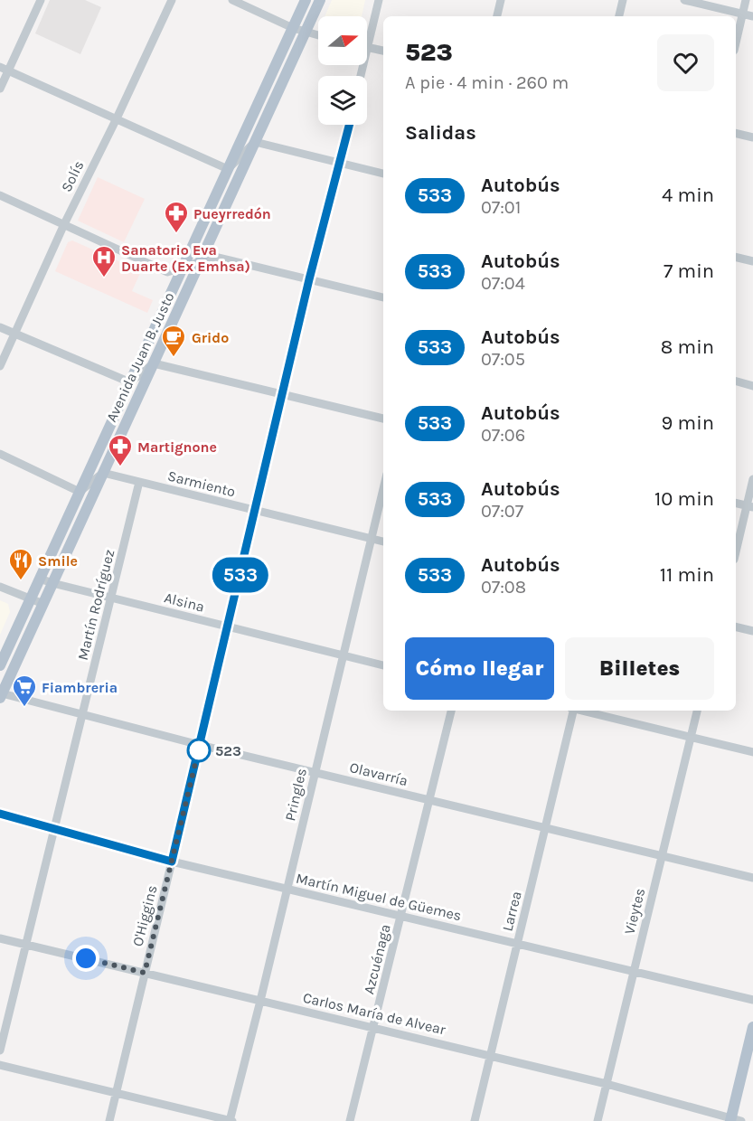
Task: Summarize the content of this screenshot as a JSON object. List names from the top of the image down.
{
  "streets": {
    "main road": ["Avenida Juan B. Justo"],
    "street": [
      "Solís",
      "Sarmiento",
      "Alsina",
      "Martín Rodríguez",
      "Olavarría",
      "Pringles",
      "Martín Miguel de Güemes",
      "Larrea",
      "Vieytes",
      "O'Higgins",
      "Azcuénaga",
      "Carlos María de Alvear"
    ]
  },
  "crossings": [
    ["Avenida Juan B. Justo", "Sarmiento"],
    ["Avenida Juan B. Justo", "Alsina"],
    ["Avenida Juan B. Justo", "Olavarría"],
    ["Sarmiento", "Martín Rodríguez"],
    ["Sarmiento", "Pringles"],
    ["Sarmiento", "O'Higgins"],
    ["Alsina", "Martín Rodríguez"],
    ["Alsina", "Pringles"],
    ["Alsina", "O'Higgins"],
    ["Martín Rodríguez", "Olavarría"],
    ["Martín Rodríguez", "Martín Miguel de Güemes"],
    ["Martín Rodríguez", "Carlos María de Alvear"],
    ["Olavarría", "Pringles"],
    ["Olavarría", "Larrea"],
    ["Olavarría", "Vieytes"],
    ["Olavarría", "O'Higgins"],
    ["Olavarría", "Azcuénaga"],
    ["Pringles", "Martín Miguel de Güemes"],
    ["Pringles", "Carlos María de Alvear"],
    ["Martín Miguel de Güemes", "Larrea"],
    ["Martín Miguel de Güemes", "Vieytes"],
    ["Martín Miguel de Güemes", "O'Higgins"],
    ["Martín Miguel de Güemes", "Azcuénaga"],
    ["Larrea", "Carlos María de Alvear"],
    ["Vieytes", "Carlos María de Alvear"],
    ["O'Higgins", "Carlos María de Alvear"],
    ["Azcuénaga", "Carlos María de Alvear"]
  ],
  "places": {
    "pharmacy": ["Pueyrredón", "Martignone"],
    "hospital": ["Sanatorio Eva Duarte (Ex Emhsa)"],
    "cafe": ["Grido"],
    "restaurant": ["Smile"],
    "supermarket": ["Fiambreria"],
    "other": ["523"]
  },
  "lines": ["bus line 533"],
  "north": "right",
  "page": {
    "on_map": "533",
    "heading": [
      ["523", "A pie · 4 min · 260 m"],
      "Salidas"
    ],
    "list": [
      {
        "mark": "533",
        "name": "Autobús",
        "note": "07:01",
        "value": "4 min"
      },
      {
        "mark": "533",
        "name": "Autobús",
        "note": "07:04",
        "value": "7 min"
      },
      {
        "mark": "533",
        "name": "Autobús",
        "note": "07:05",
        "value": "8 min"
      },
      {
        "mark": "533",
        "name": "Autobús",
        "note": "07:06",
        "value": "9 min"
      },
      {
        "mark": "533",
        "name": "Autobús",
        "note": "07:07",
        "value": "10 min"
      },
      {
        "mark": "533",
        "name": "Autobús",
        "note": "07:08",
        "value": "11 min"
      }
    ],
    "buttons": ["Cómo llegar", "Billetes"]
  }
}
